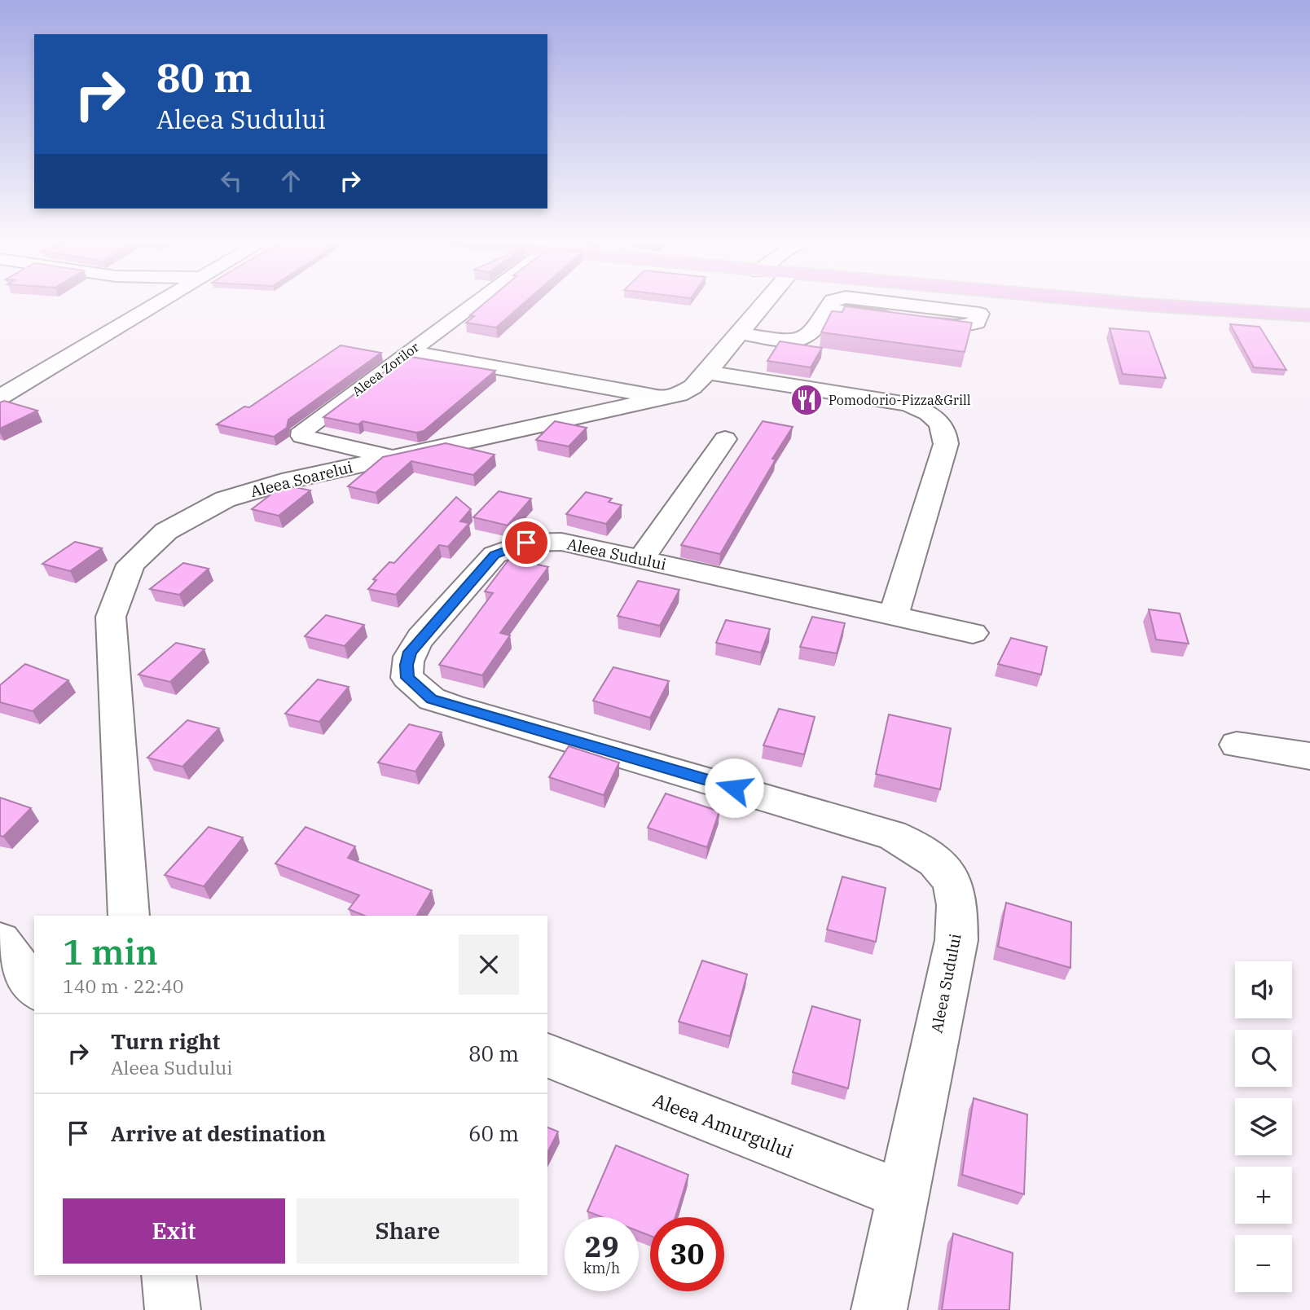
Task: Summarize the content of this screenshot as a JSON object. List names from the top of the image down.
{
  "streets": {
    "street": [
      "Aleea Zorilor",
      "Aleea Soarelui",
      "Aleea Sudului",
      "Aleea Amurgului"
    ]
  },
  "crossings": [
    ["Aleea Zorilor", "Aleea Soarelui"],
    ["Aleea Sudului", "Aleea Amurgului"]
  ],
  "places": {
    "restaurant": ["Pomodorio-Pizza&Grill"]
  },
  "page": {
    "turn": ["80 m", "Aleea Sudului"],
    "heading": ["1 min", "140 m · 22:40"],
    "map_buttons": ["+", "−"],
    "list": [
      {
        "name": "Turn right",
        "note": "Aleea Sudului",
        "value": "80 m"
      },
      {
        "name": "Arrive at destination",
        "value": "60 m"
      }
    ],
    "buttons": ["Exit", "Share"],
    "speed": "29 km/h",
    "limit": "30"
  }
}
